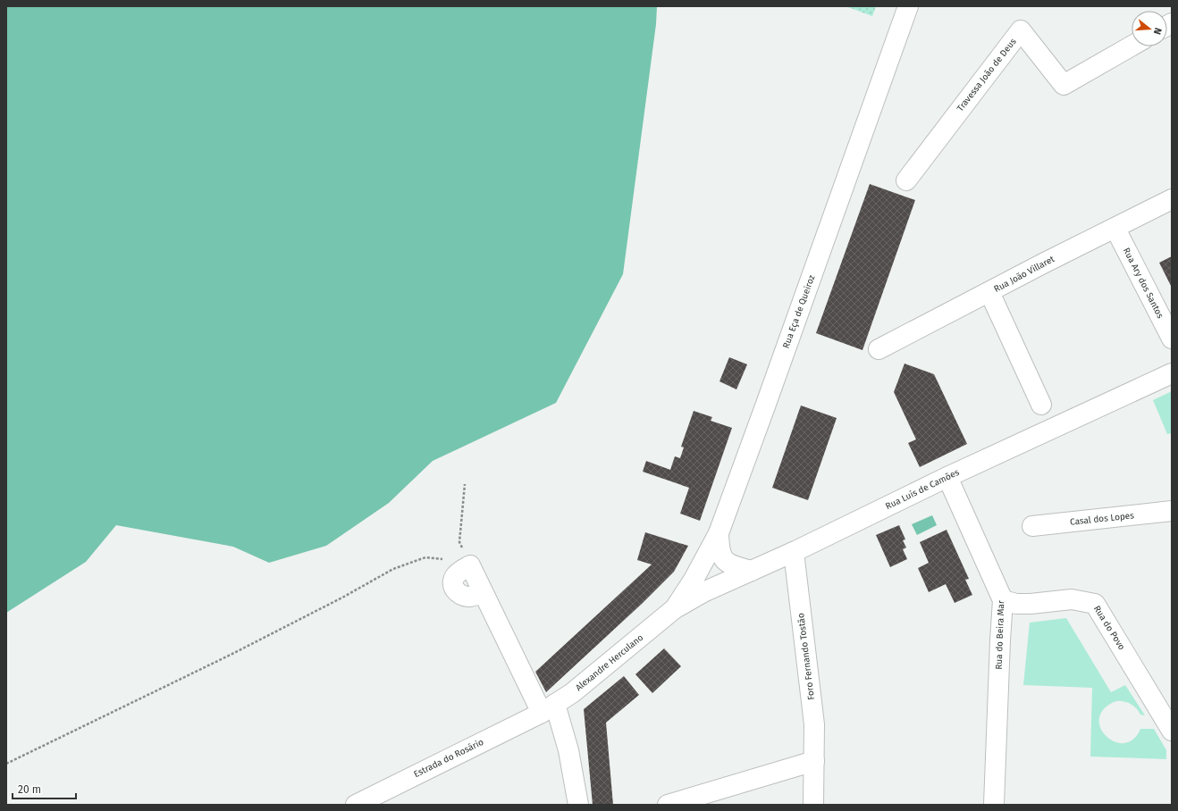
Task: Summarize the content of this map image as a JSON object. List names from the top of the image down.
{
  "streets": {
    "street": [
      "Travessa João de Deus",
      "Rua João Villaret",
      "Rua Ary dos Santos",
      "Rua Eça de Queiroz",
      "Rua Luís de Camões",
      "Casal dos Lopes",
      "Rua do Povo",
      "Rua do Beira Mar",
      "Foro Fernando Tostão",
      "Alexandre Herculano",
      "Estrada do Rosário"
    ]
  },
  "crossings": [
    ["Rua João Villaret", "Rua Ary dos Santos"],
    ["Rua Eça de Queiroz", "Rua Luís de Camões"],
    ["Rua Eça de Queiroz", "Alexandre Herculano"],
    ["Rua Luís de Camões", "Rua do Beira Mar"],
    ["Rua Luís de Camões", "Foro Fernando Tostão"],
    ["Rua Luís de Camões", "Alexandre Herculano"],
    ["Rua do Povo", "Rua do Beira Mar"],
    ["Alexandre Herculano", "Estrada do Rosário"]
  ],
  "scale_bar": "20 m",
  "north": "right"
}
